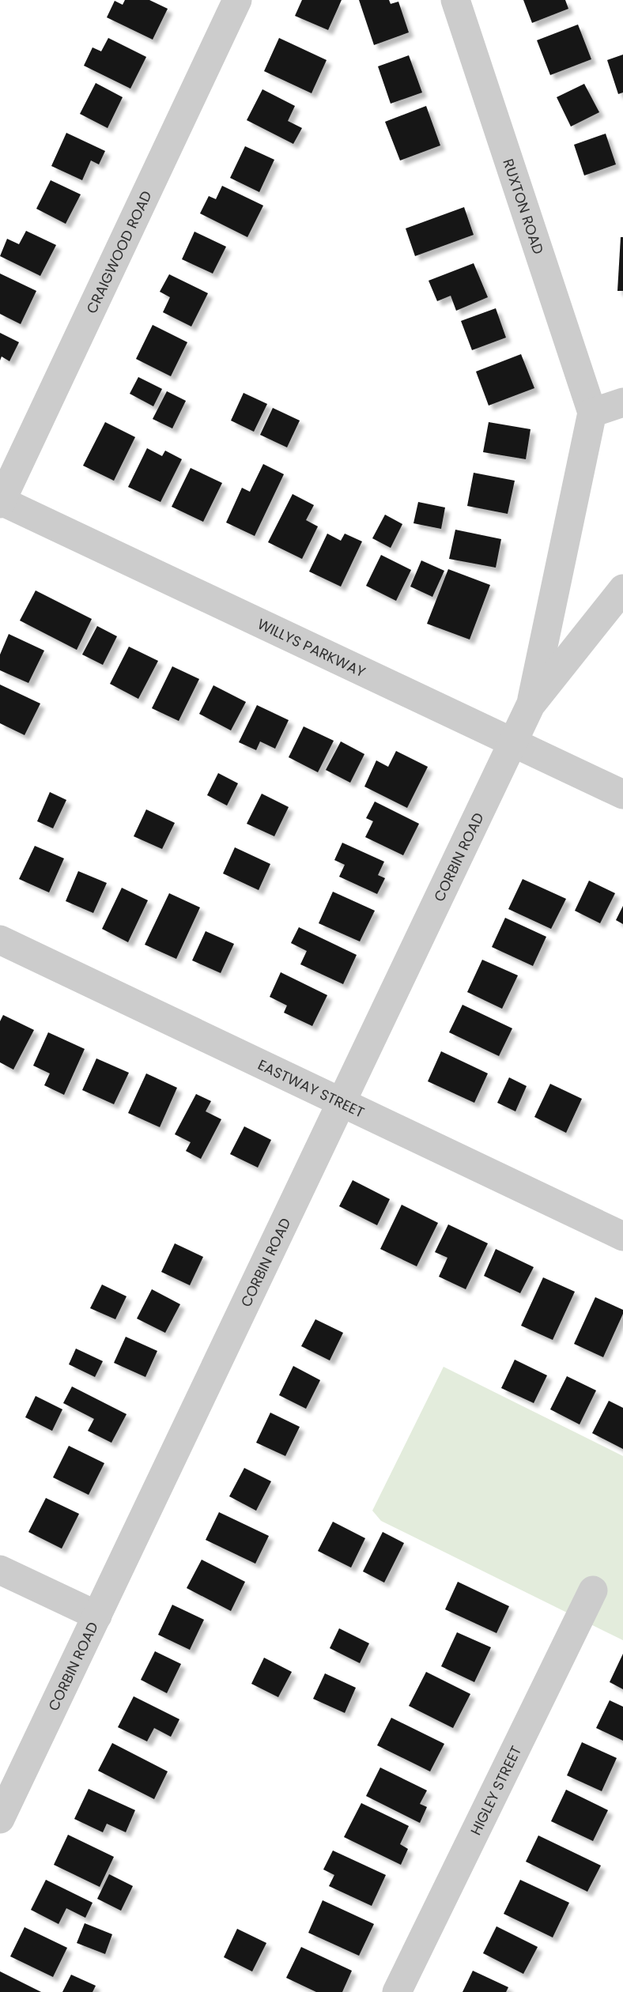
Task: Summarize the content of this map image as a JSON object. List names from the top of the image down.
{
  "streets": {
    "street": [
      "RUXTON ROAD",
      "CRAIGWOOD ROAD",
      "WILLYS PARKWAY",
      "CORBIN ROAD",
      "EASTWAY STREET",
      "HIGLEY STREET"
    ]
  },
  "crossings": [
    ["RUXTON ROAD", "CORBIN ROAD"],
    ["CRAIGWOOD ROAD", "WILLYS PARKWAY"],
    ["WILLYS PARKWAY", "CORBIN ROAD"],
    ["CORBIN ROAD", "EASTWAY STREET"]
  ]
}
